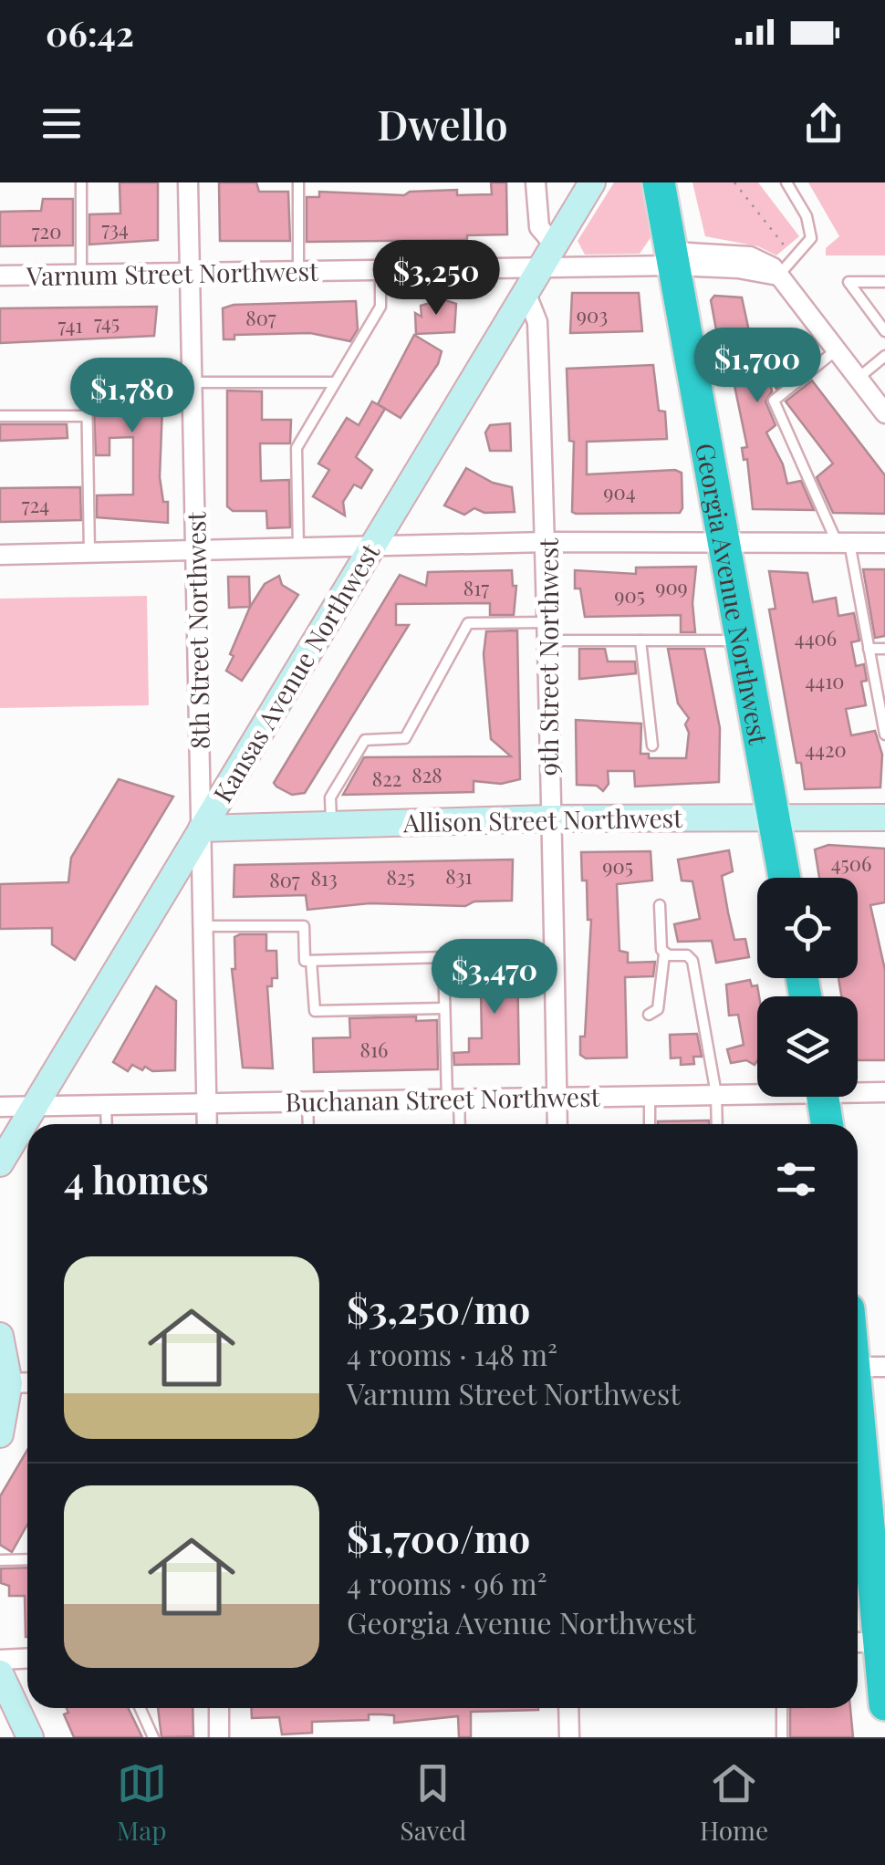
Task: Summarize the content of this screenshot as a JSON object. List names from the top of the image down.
{
  "streets": {
    "highway": ["Georgia Avenue Northwest"],
    "street": [
      "Varnum Street Northwest",
      "8th Street Northwest",
      "9th Street Northwest",
      "Kansas Avenue Northwest",
      "Allison Street Northwest",
      "Buchanan Street Northwest"
    ]
  },
  "crossings": [
    ["Varnum Street Northwest", "Georgia Avenue Northwest"],
    ["Varnum Street Northwest", "8th Street Northwest"],
    ["Varnum Street Northwest", "Kansas Avenue Northwest"],
    ["Georgia Avenue Northwest", "Allison Street Northwest"],
    ["8th Street Northwest", "Kansas Avenue Northwest"],
    ["8th Street Northwest", "Allison Street Northwest"],
    ["8th Street Northwest", "Buchanan Street Northwest"],
    ["9th Street Northwest", "Kansas Avenue Northwest"],
    ["9th Street Northwest", "Allison Street Northwest"],
    ["9th Street Northwest", "Buchanan Street Northwest"],
    ["Kansas Avenue Northwest", "Allison Street Northwest"],
    ["Kansas Avenue Northwest", "Buchanan Street Northwest"]
  ],
  "house_numbers": [
    "734",
    "720",
    "903",
    "807",
    "745",
    "741",
    "904",
    "724",
    "909",
    "817",
    "905",
    "4406",
    "4410",
    "4420",
    "828",
    "822",
    "4506",
    "905",
    "831",
    "825",
    "813",
    "807",
    "816"
  ],
  "page": {
    "status": "06:42",
    "header": "Dwello",
    "price": [
      "$3,250",
      "$1,700",
      "$1,780",
      "$3,470"
    ],
    "heading": "4 homes",
    "list": [
      {
        "name": "$3,250/mo",
        "note": "4 rooms · 148 m² · Varnum Street Northwest"
      },
      {
        "name": "$1,700/mo",
        "note": "4 rooms · 96 m² · Georgia Avenue Northwest"
      }
    ],
    "tabs": ["Map", "Saved", "Home"]
  }
}
